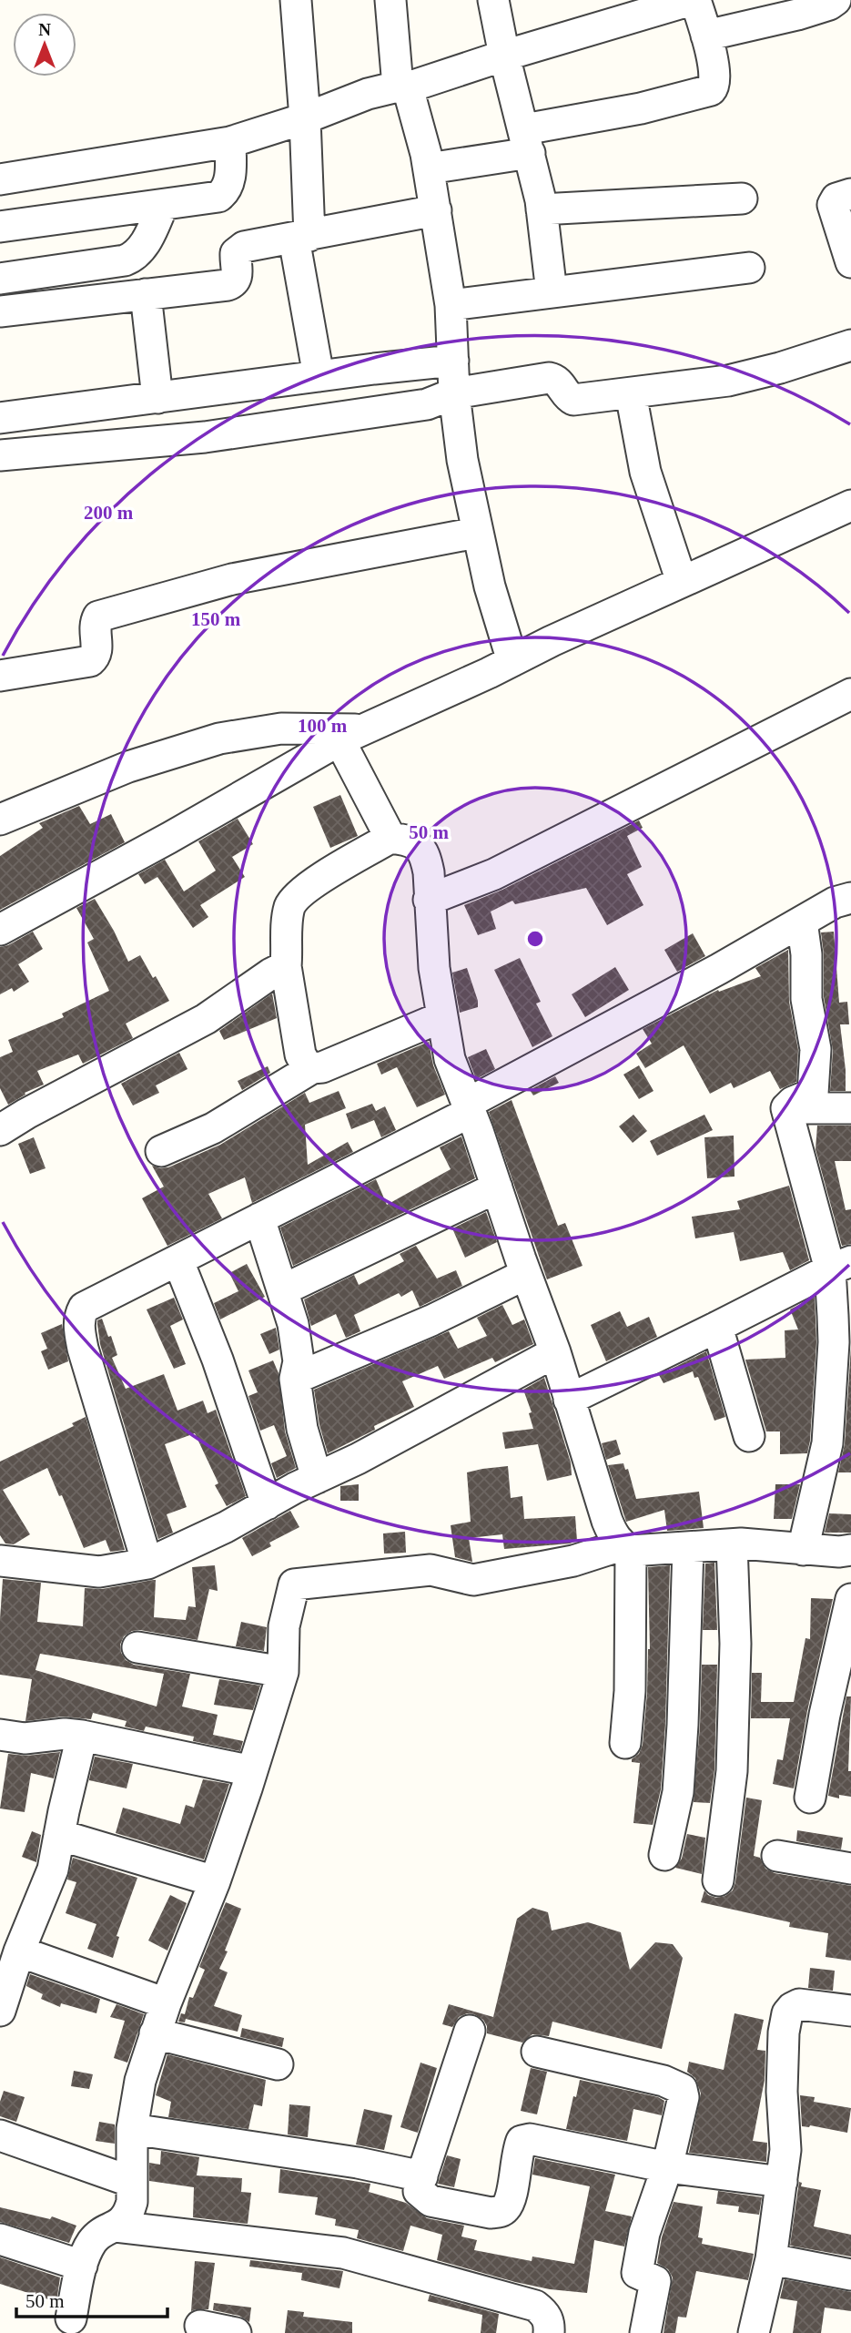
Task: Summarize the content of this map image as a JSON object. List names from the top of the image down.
{
  "scale_bar": "50 m",
  "north": "top",
  "rings": [
    "200 m",
    "150 m",
    "100 m",
    "50 m"
  ]
}
